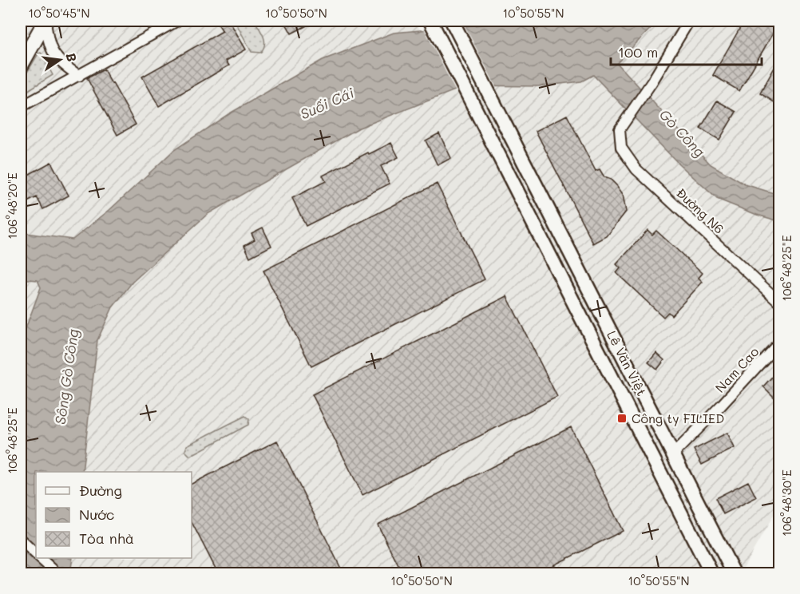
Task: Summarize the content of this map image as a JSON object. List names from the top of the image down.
{
  "streets": {
    "main road": ["Lê Văn Việt"],
    "street": ["Đường N6", "Nam Cao"]
  },
  "crossings": [
    ["Lê Văn Việt", "Nam Cao"]
  ],
  "water": ["Suối Cái", "Gò Công", "Sông Gò Công"],
  "places": {
    "transit": ["Công ty FILIED"]
  },
  "legend": ["Đường", "Nước", "Tòa nhà"],
  "scale_bar": "100 m",
  "north": "right",
  "coordinates": [
    "10°50'45\"N",
    "10°50'50\"N",
    "10°50'55\"N",
    "106°48'20\"E",
    "106°48'25\"E",
    "106°48'30\"E"
  ]
}
